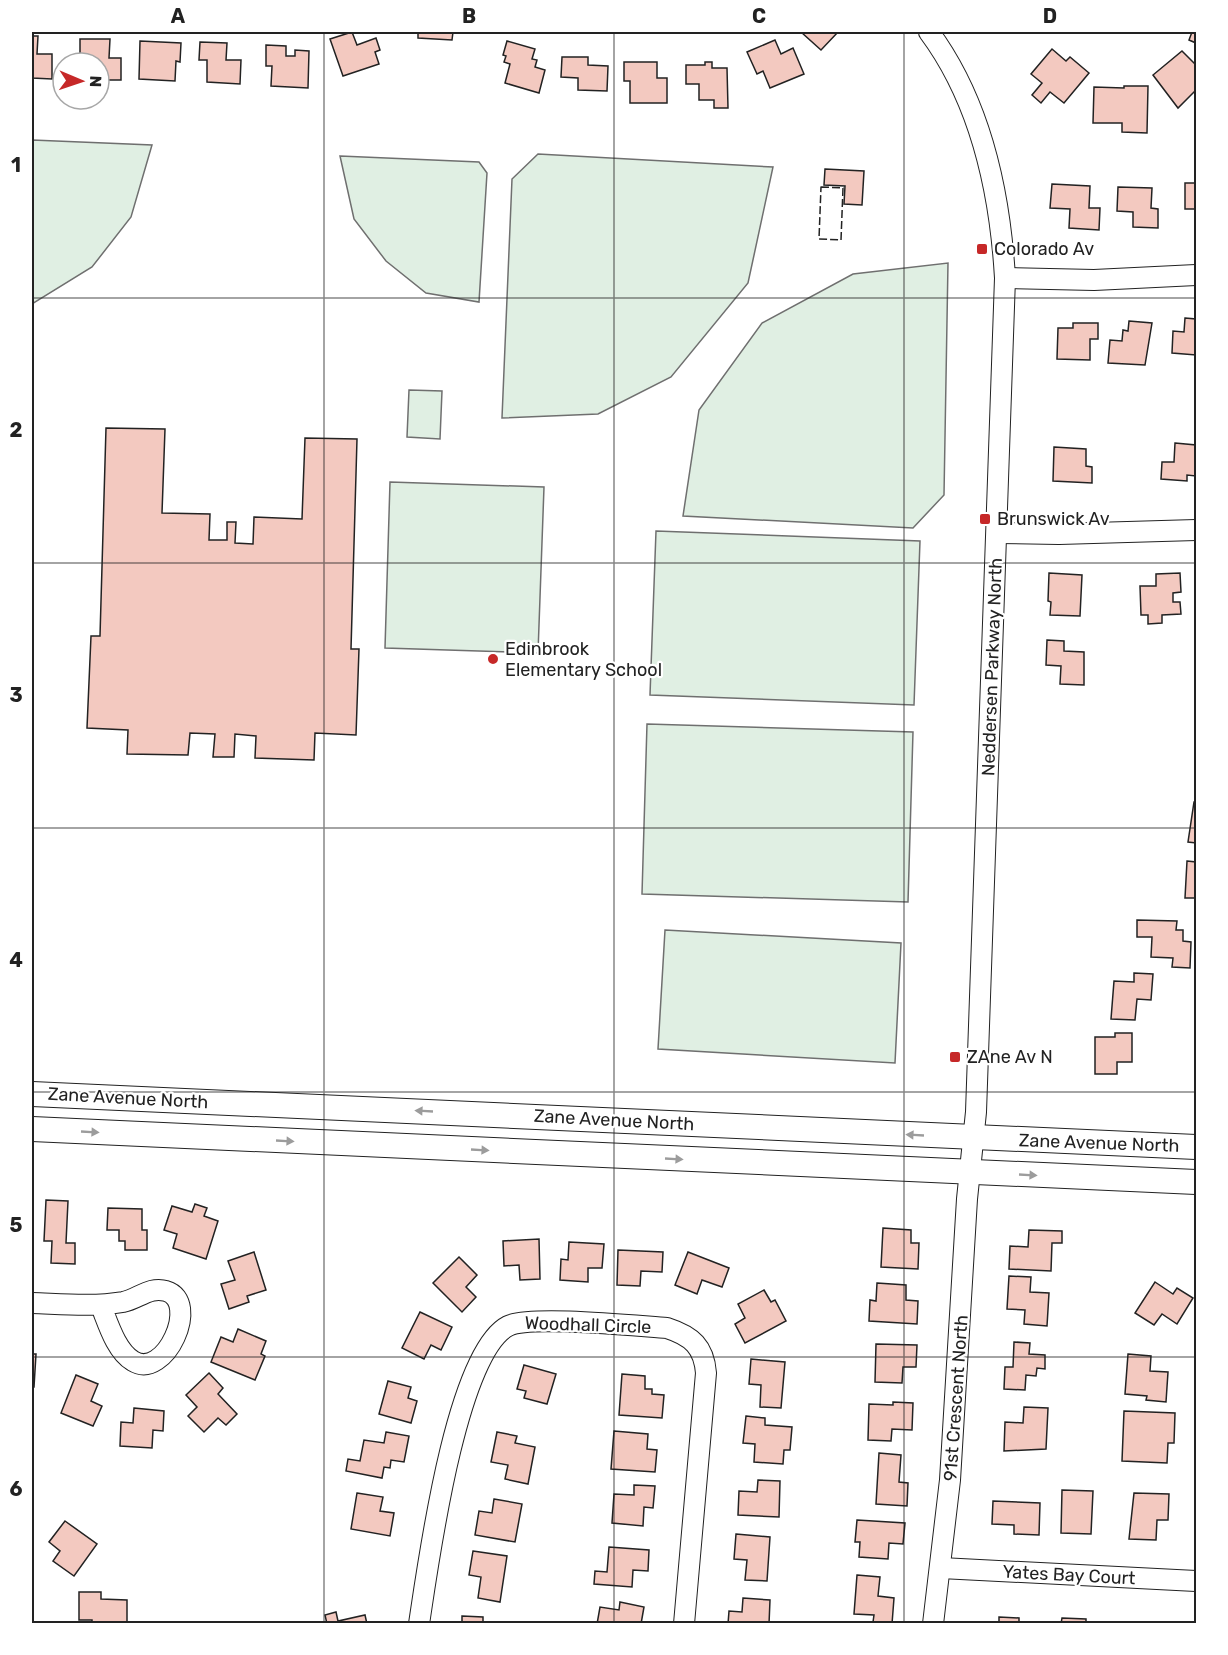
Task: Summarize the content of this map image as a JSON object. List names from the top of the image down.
{
  "streets": {
    "main road": ["Zane Avenue North"],
    "street": [
      "Neddersen Parkway North",
      "Woodhall Circle",
      "91st Crescent North",
      "Yates Bay Court"
    ]
  },
  "crossings": [
    ["Neddersen Parkway North", "Zane Avenue North"],
    ["Neddersen Parkway North", "91st Crescent North"],
    ["Zane Avenue North", "91st Crescent North"],
    ["91st Crescent North", "Yates Bay Court"]
  ],
  "places": {
    "transit": ["Colorado Av", "Brunswick Av", "ZAne Av N"],
    "other": ["Edinbrook Elementary School"]
  },
  "north": "right",
  "grid": {
    "columns": [
      "A",
      "B",
      "C",
      "D"
    ],
    "rows": [
      "1",
      "2",
      "3",
      "4",
      "5",
      "6"
    ]
  }
}
